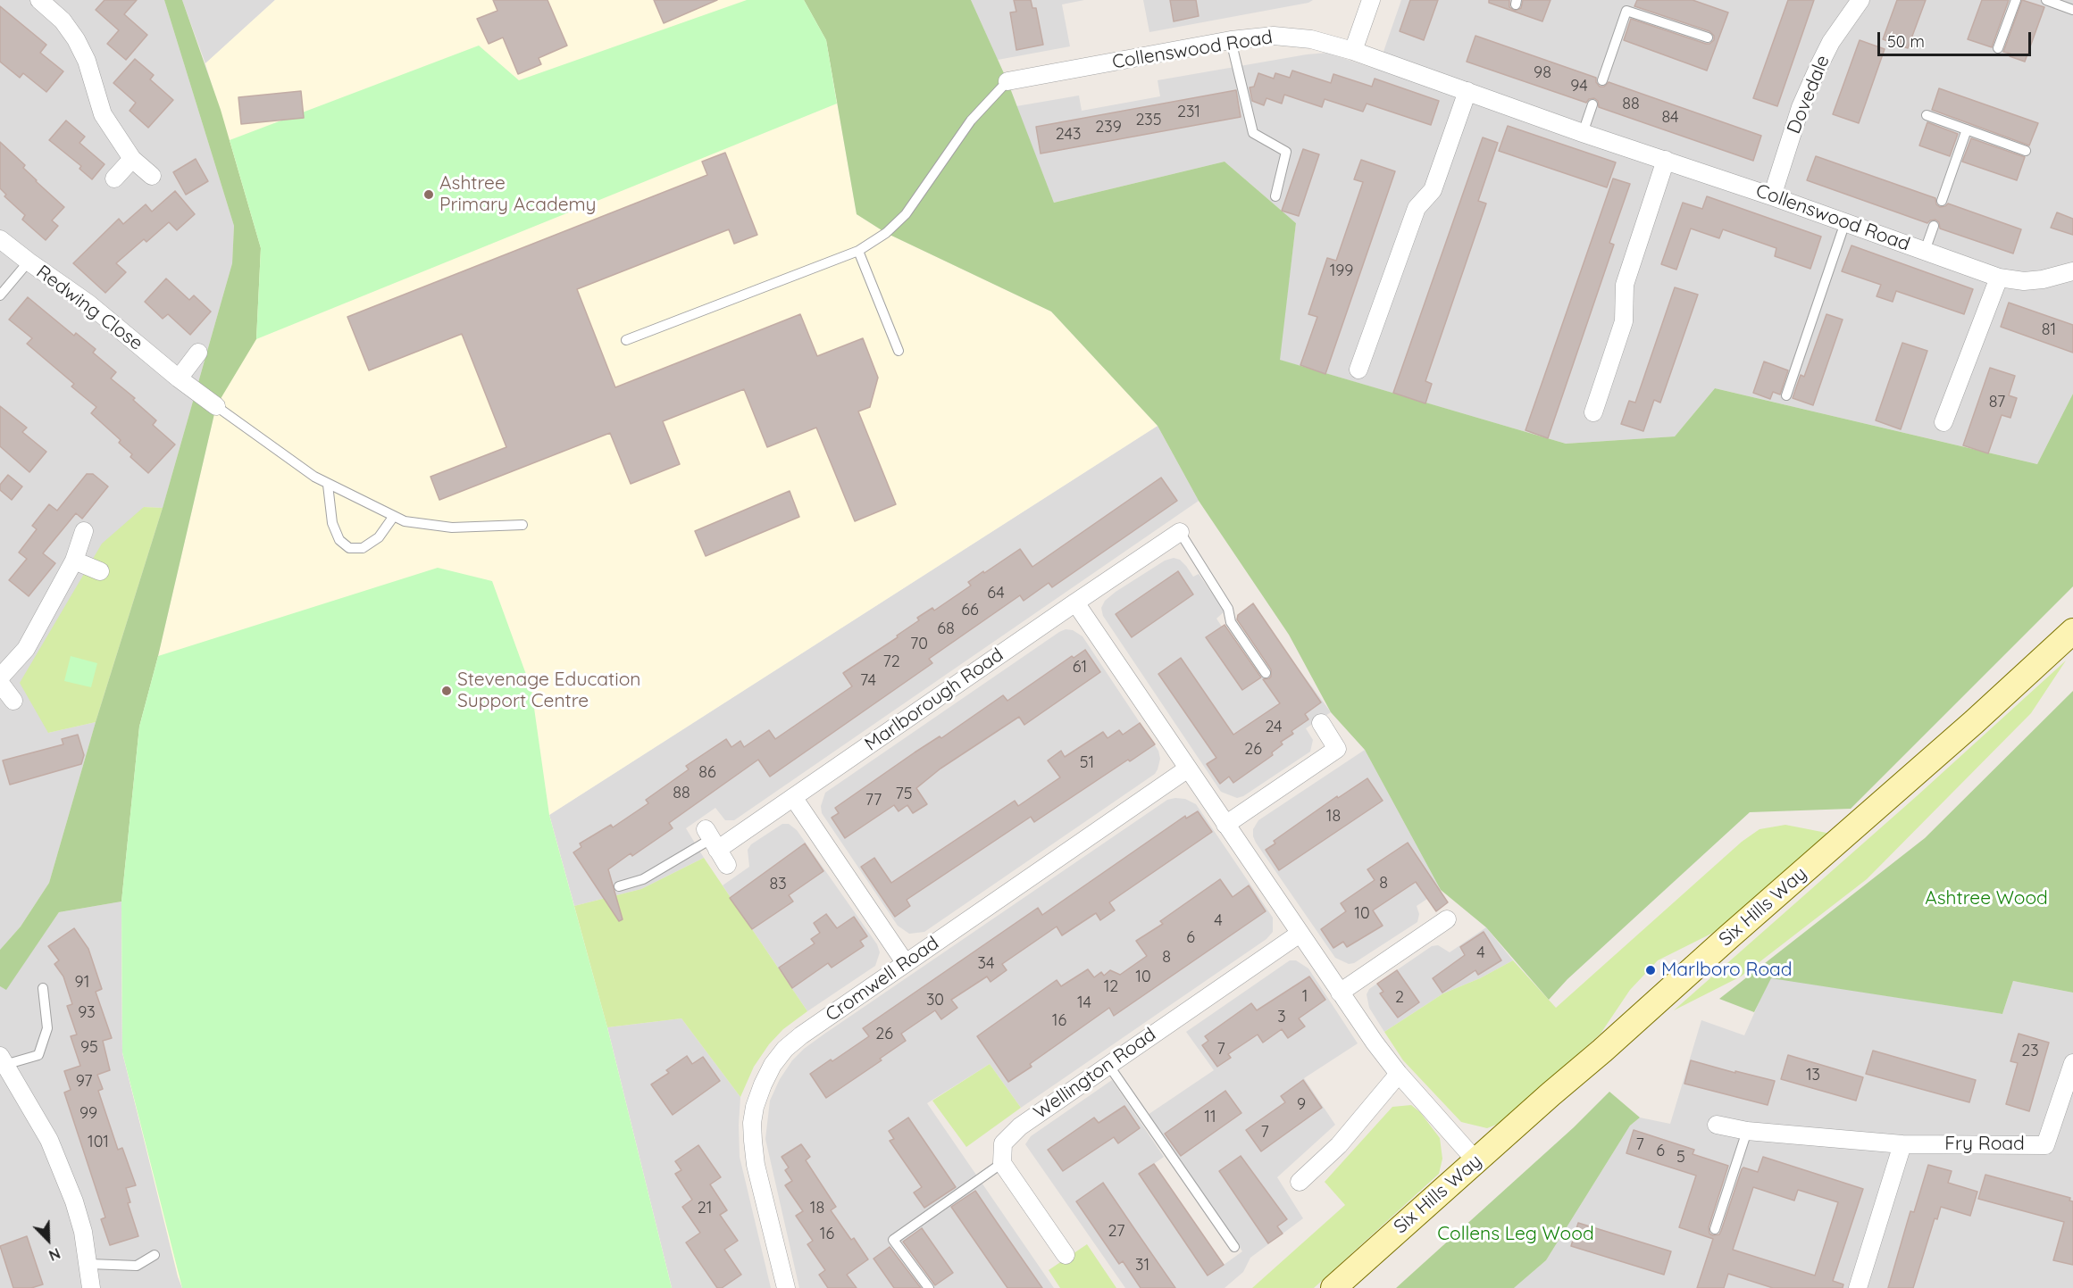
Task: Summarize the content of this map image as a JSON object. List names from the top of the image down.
{
  "streets": {
    "street": [
      "Collenswood Road",
      "Dovedale",
      "Redwing Close",
      "Marlborough Road",
      "Six Hills Way",
      "Cromwell Road",
      "Wellington Road",
      "Fry Road"
    ]
  },
  "crossings": [
    ["Collenswood Road", "Dovedale"]
  ],
  "parks": ["Ashtree Wood", "Collens Leg Wood"],
  "places": ["Ashtree Primary Academy", "Stevenage Education Support Centre", "Marlboro Road"],
  "house_numbers": [
    "98",
    "94",
    "88",
    "231",
    "84",
    "235",
    "239",
    "243",
    "199",
    "81",
    "87",
    "64",
    "66",
    "68",
    "70",
    "72",
    "61",
    "74",
    "24",
    "26",
    "51",
    "86",
    "88",
    "75",
    "77",
    "18",
    "8",
    "83",
    "10",
    "4",
    "6",
    "4",
    "8",
    "34",
    "10",
    "91",
    "12",
    "1",
    "2",
    "30",
    "14",
    "93",
    "3",
    "16",
    "26",
    "95",
    "7",
    "23",
    "13",
    "97",
    "9",
    "99",
    "11",
    "7",
    "101",
    "7",
    "6",
    "5",
    "21",
    "18",
    "27",
    "16",
    "31"
  ],
  "scale_bar": "50 m",
  "north": "bottom right"
}
